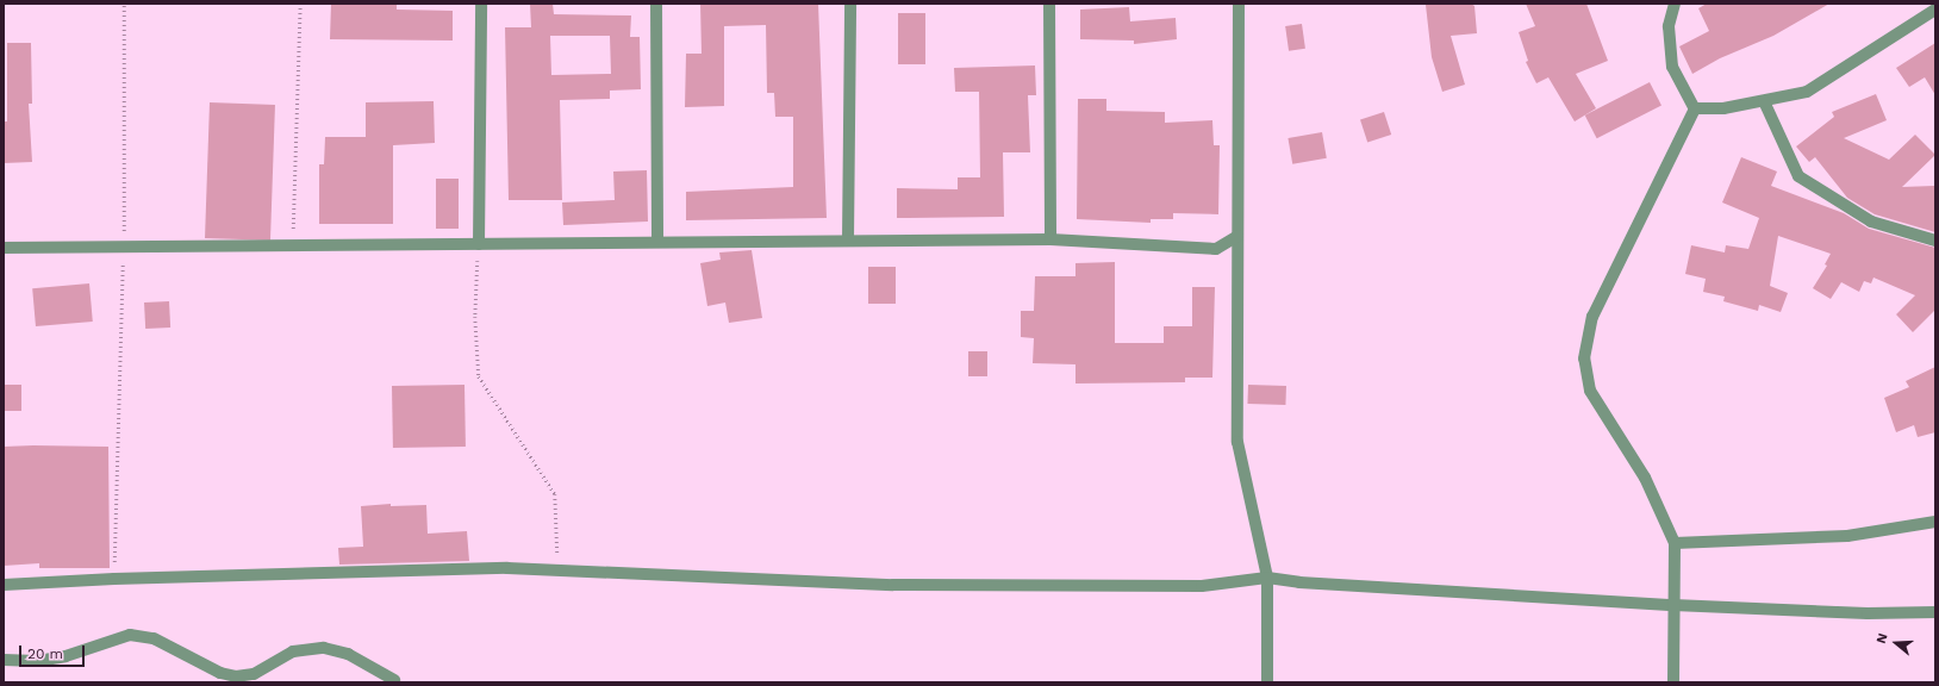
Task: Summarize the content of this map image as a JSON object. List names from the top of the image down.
{
  "scale_bar": "20 m",
  "north": "left"
}
